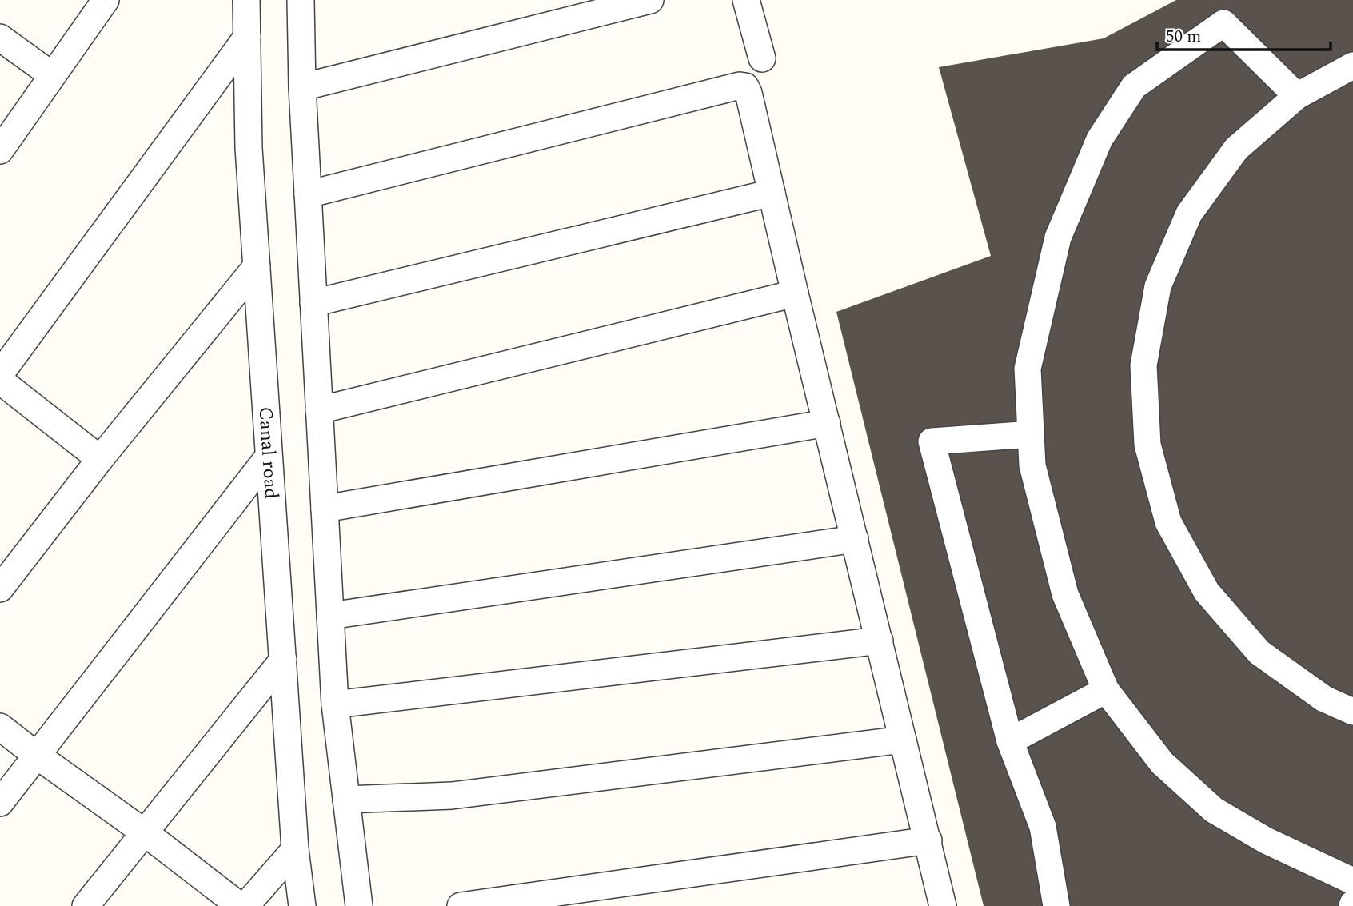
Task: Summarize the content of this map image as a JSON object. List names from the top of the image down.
{
  "streets": {
    "street": ["Canal road"]
  },
  "scale_bar": "50 m"
}
